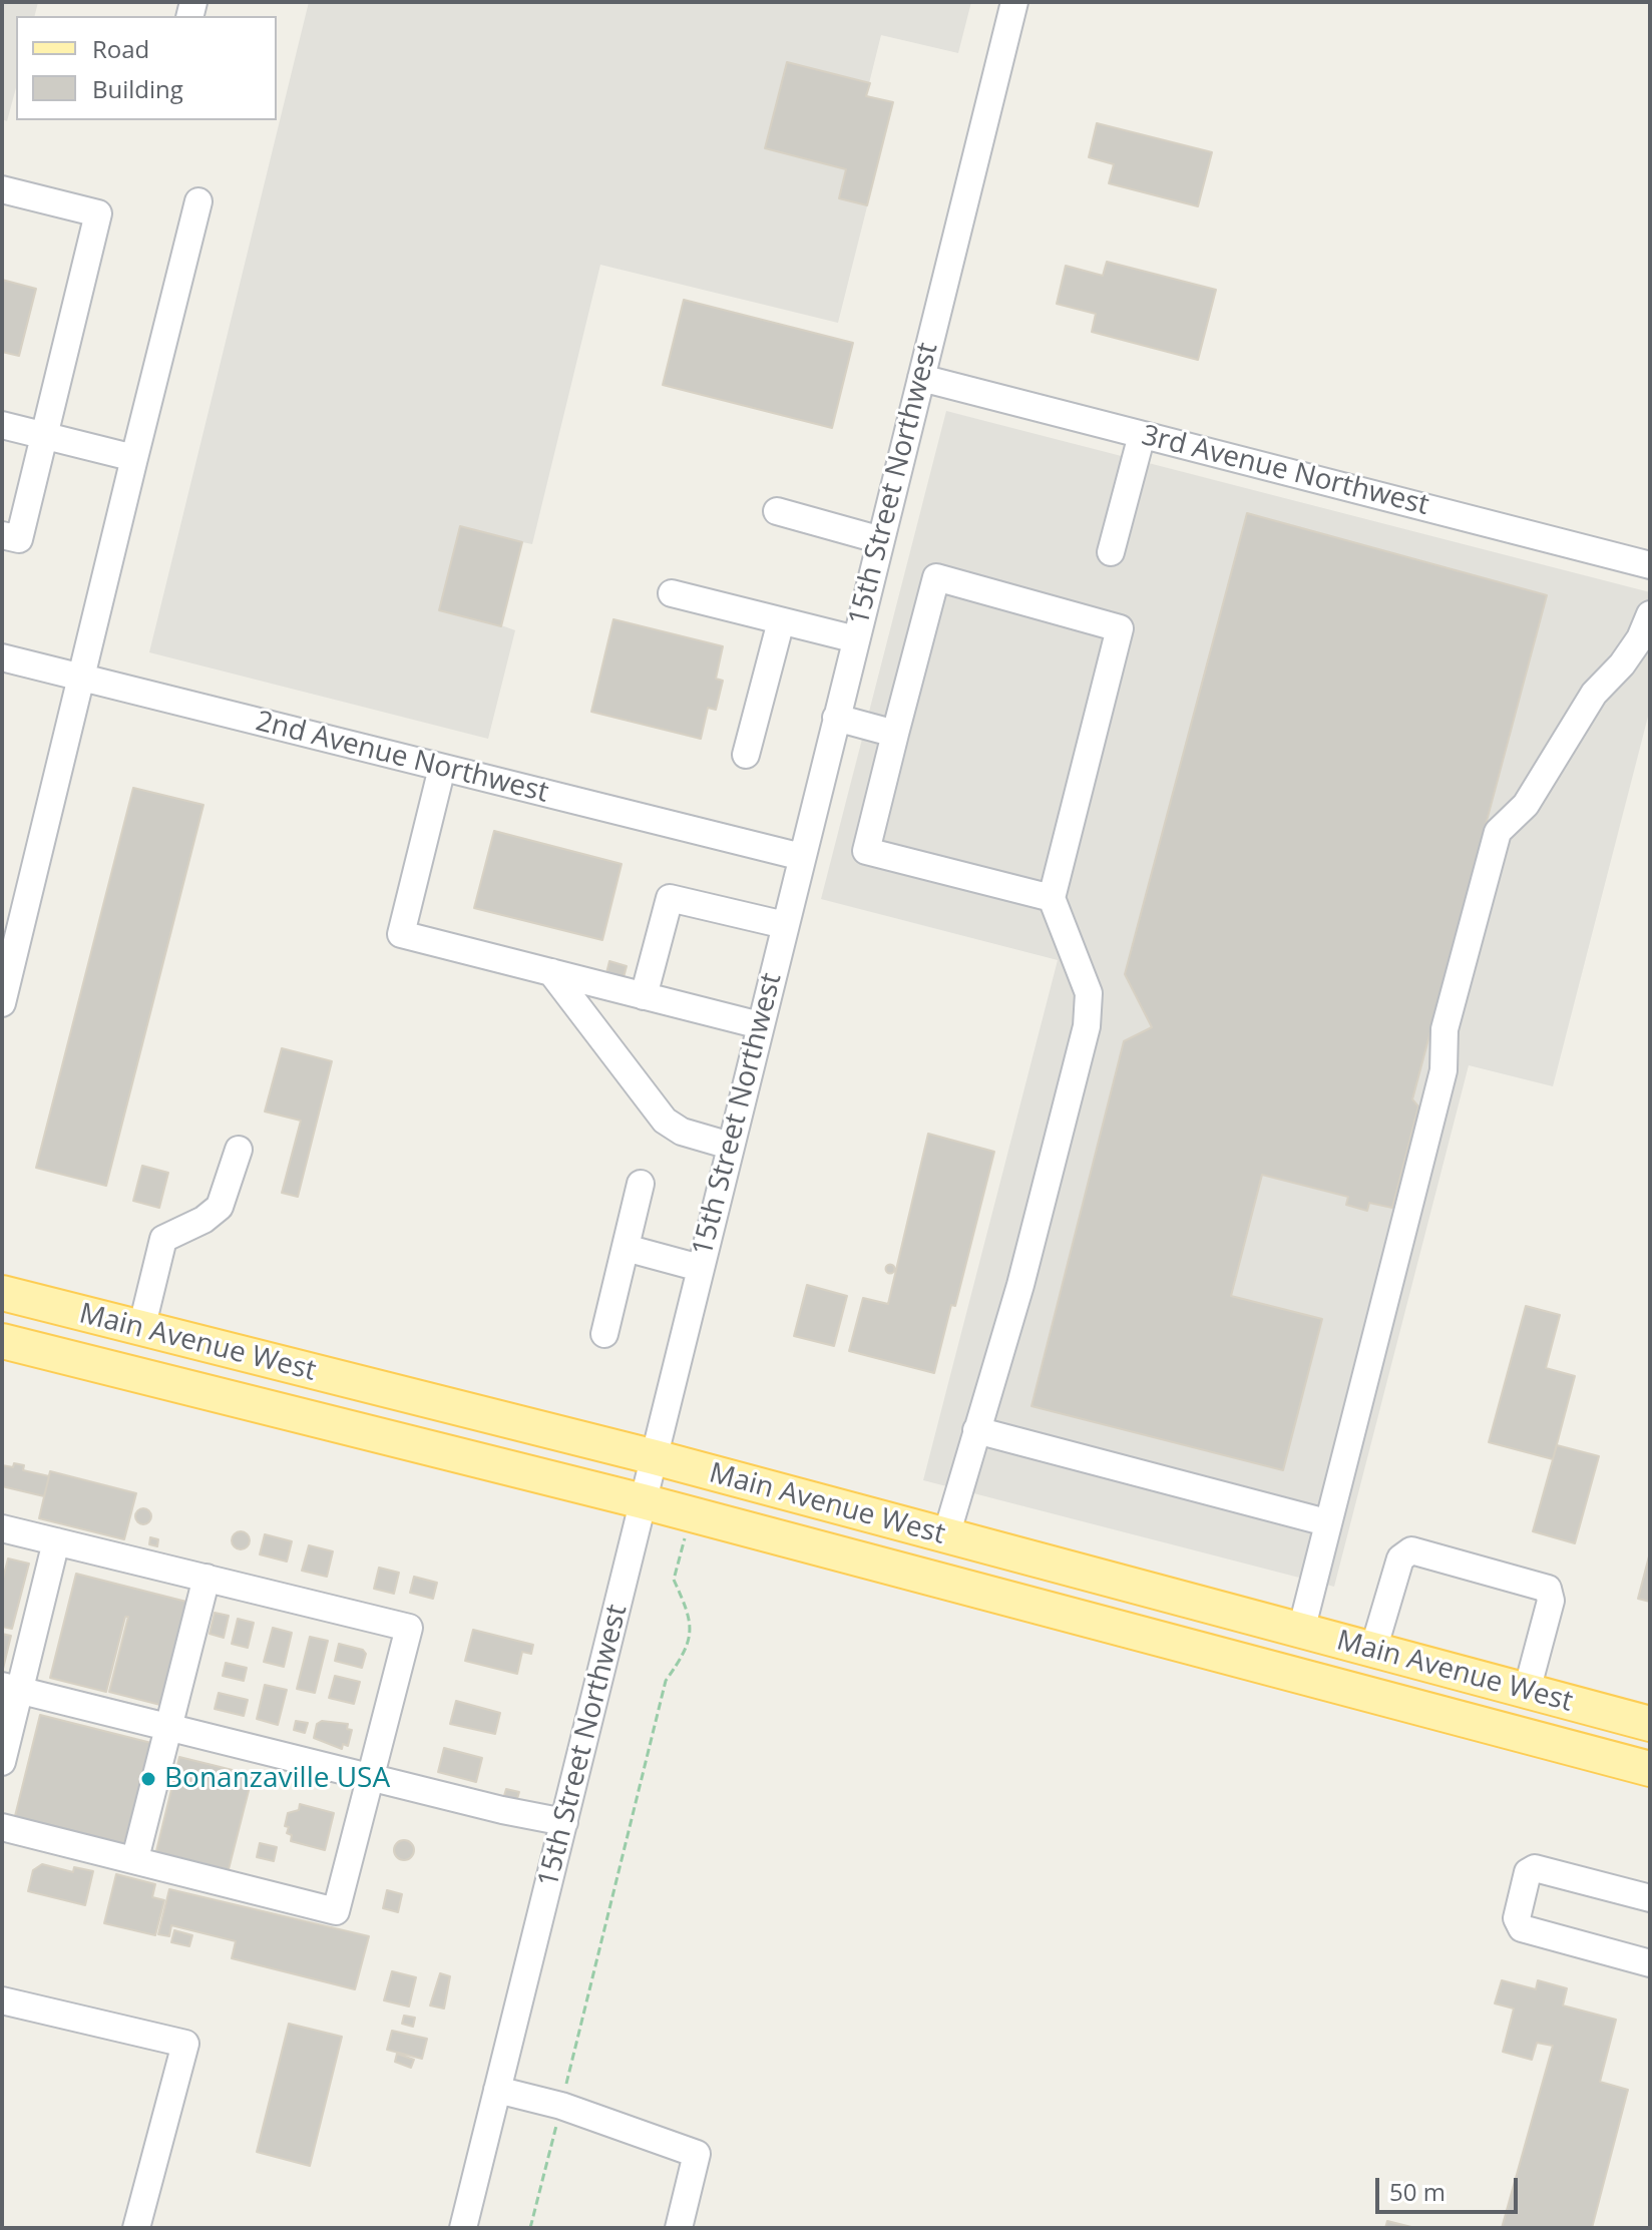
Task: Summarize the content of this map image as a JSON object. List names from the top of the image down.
{
  "streets": {
    "main road": ["Main Avenue West"],
    "street": ["3rd Avenue Northwest", "15th Street Northwest", "2nd Avenue Northwest"]
  },
  "crossings": [
    ["3rd Avenue Northwest", "15th Street Northwest"],
    ["15th Street Northwest", "2nd Avenue Northwest"],
    ["15th Street Northwest", "Main Avenue West"]
  ],
  "places": ["Bonanzaville USA"],
  "legend": ["Road", "Building"],
  "scale_bar": "50 m"
}
